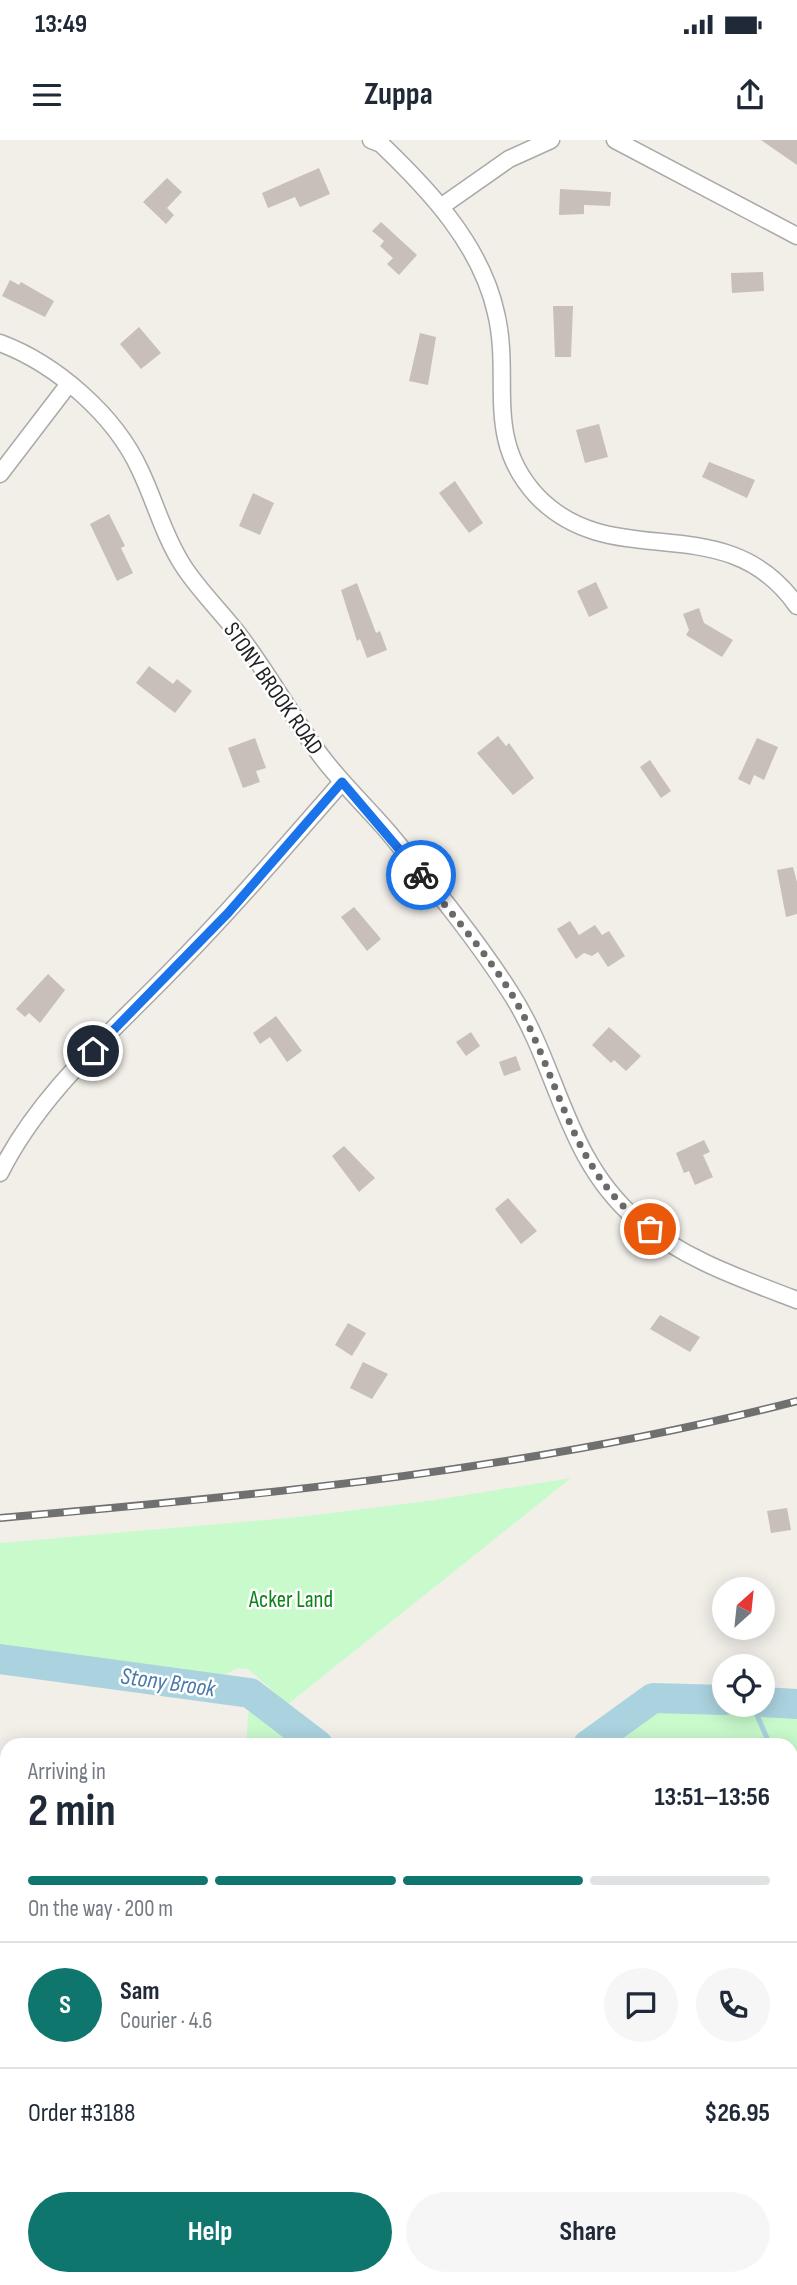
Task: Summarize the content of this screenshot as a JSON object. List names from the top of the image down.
{
  "streets": {
    "street": ["STONY BROOK ROAD"]
  },
  "water": ["Stony Brook"],
  "parks": ["Acker Land"],
  "north": "top right",
  "page": {
    "status": "13:49",
    "header": "Zuppa",
    "heading": ["2 min", "Arriving in", "13:51–13:56"],
    "panel": [
      "Sam",
      "Courier · 4.6",
      "Order #3188",
      "$26.95"
    ],
    "bar": "On the way · 200 m",
    "round": "S",
    "buttons": ["Help", "Share"]
  }
}
